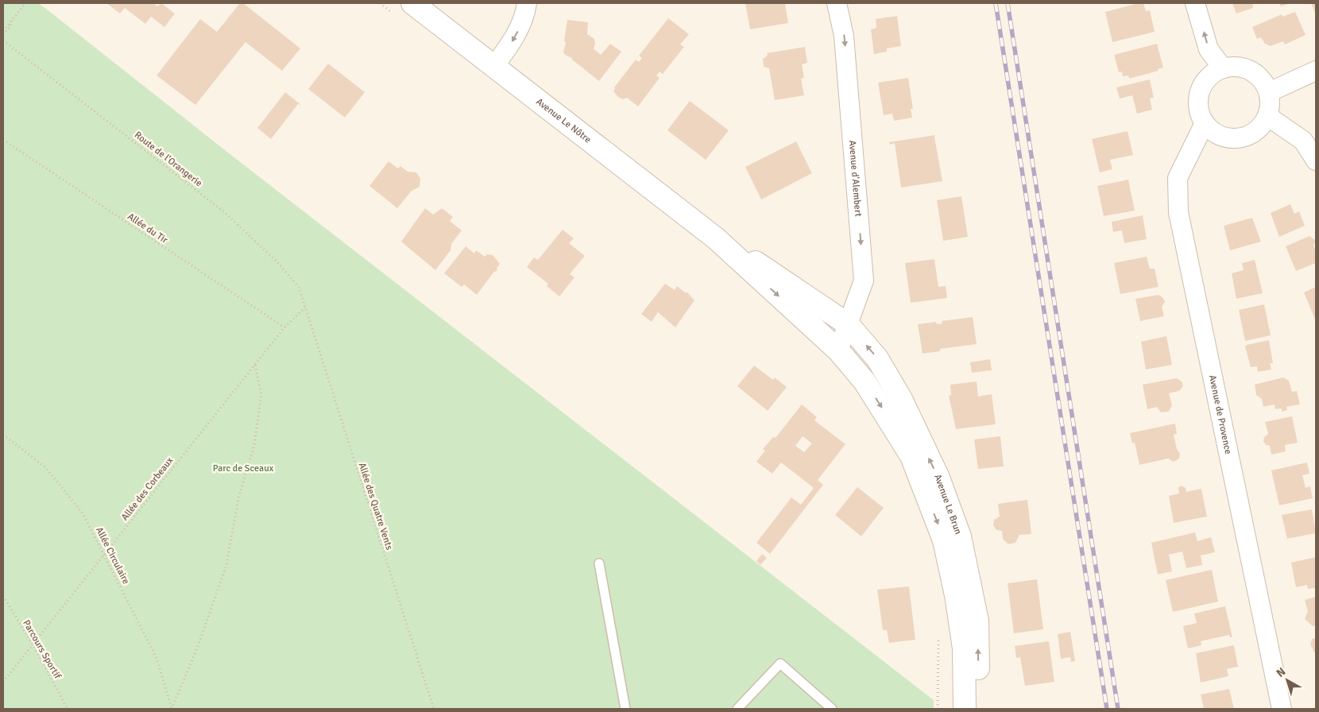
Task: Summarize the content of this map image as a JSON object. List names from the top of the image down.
{
  "streets": {
    "main road": ["Avenue Le Nôtre", "Avenue Le Brun"],
    "street": ["Avenue d'Alembert", "Avenue de Provence"],
    "path": [
      "Route de l'Orangerie",
      "Allée du Tir",
      "Allée des Corbeaux",
      "Allée des Quatre Vents",
      "Allée Circulaire",
      "Parcours Sportif"
    ]
  },
  "crossings": [
    ["Avenue Le Nôtre", "Avenue d'Alembert"],
    ["Avenue Le Nôtre", "Avenue Le Brun"],
    ["Route de l'Orangerie", "Allée des Corbeaux"],
    ["Route de l'Orangerie", "Allée des Quatre Vents"],
    ["Avenue d'Alembert", "Avenue Le Brun"],
    ["Allée du Tir", "Allée des Corbeaux"],
    ["Allée des Corbeaux", "Allée des Quatre Vents"],
    ["Allée des Corbeaux", "Allée Circulaire"],
    ["Allée des Corbeaux", "Parcours Sportif"]
  ],
  "one_way": ["Avenue d'Alembert"],
  "parks": ["Parc de Sceaux"],
  "north": "top left"
}
